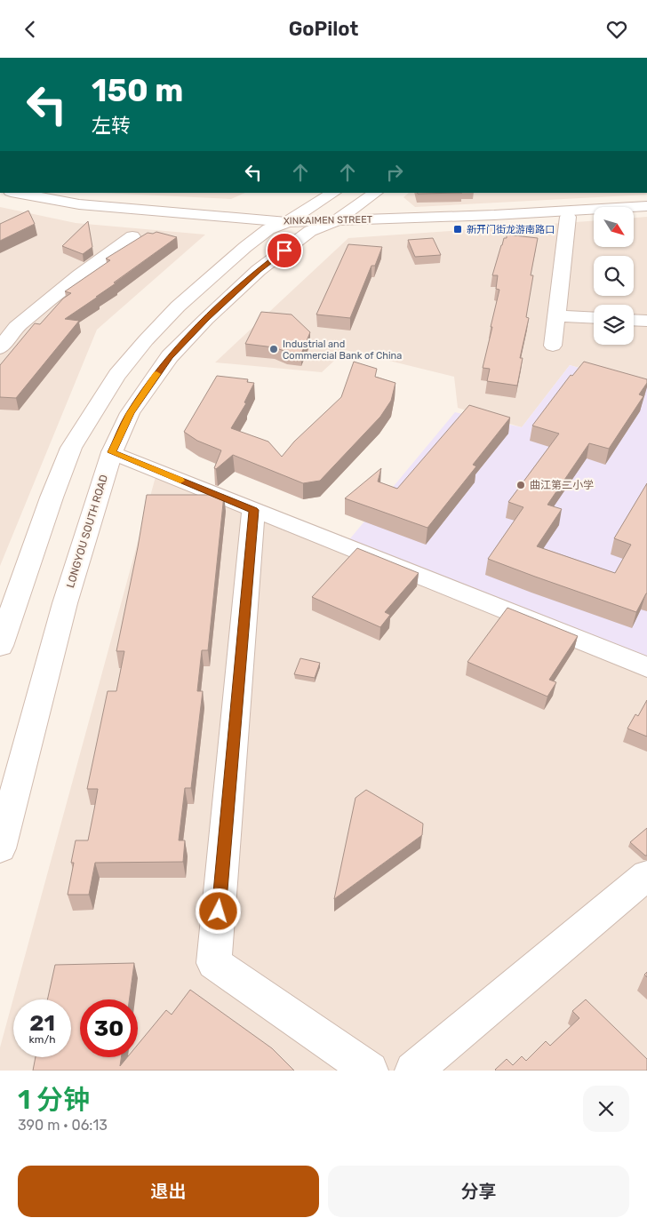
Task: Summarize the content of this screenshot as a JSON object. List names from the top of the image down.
{
  "streets": {
    "street": ["XINKAIMEN STREET", "LONGYOU SOUTH ROAD"]
  },
  "crossings": [
    ["XINKAIMEN STREET", "LONGYOU SOUTH ROAD"]
  ],
  "places": {
    "transit": ["新开门街龙游南路口"],
    "other": ["Industrial and Commercial Bank of China", "曲江第二小学"]
  },
  "north": "bottom right",
  "page": {
    "header": "GoPilot",
    "turn": ["150 m", "左转"],
    "speed": "21 km/h",
    "limit": "30",
    "heading": ["1 分钟", "390 m · 06:13"],
    "buttons": ["退出", "分享"]
  }
}
